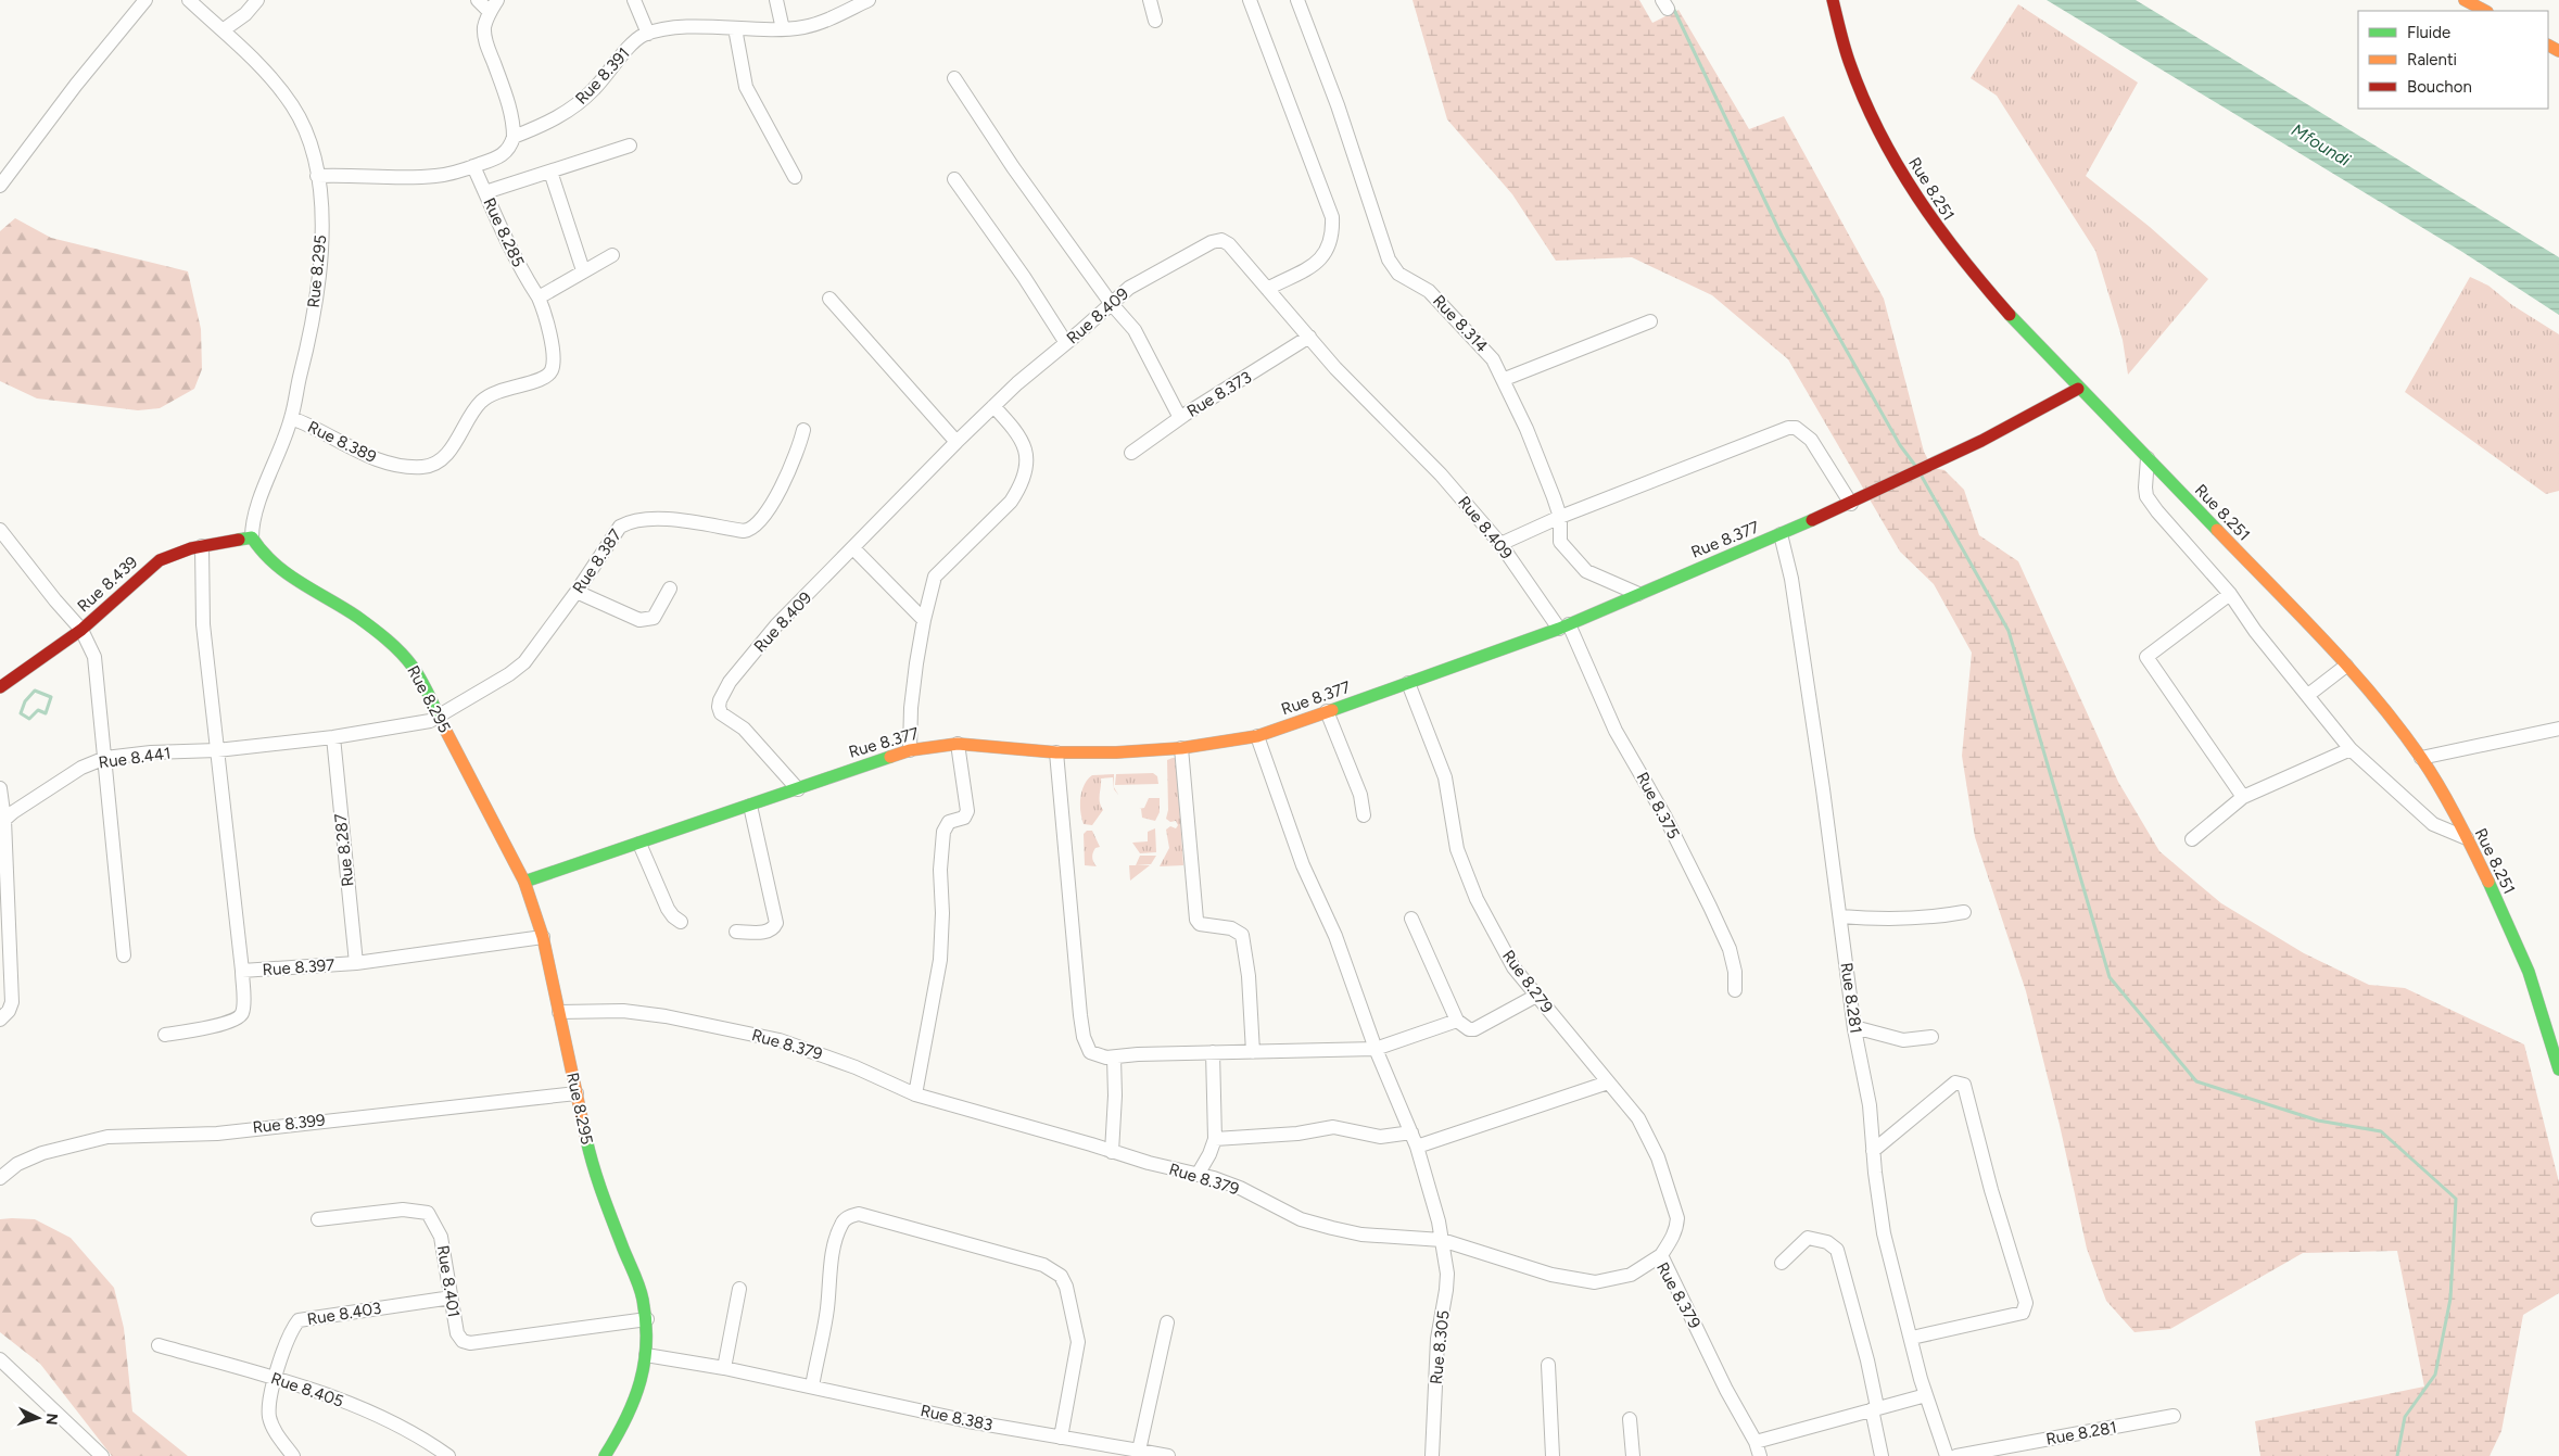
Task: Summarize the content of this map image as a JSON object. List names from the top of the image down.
{
  "streets": {
    "main road": [
      "Rue 8.251",
      "Rue 8.295",
      "Rue 8.377",
      "Rue 8.439"
    ],
    "street": [
      "Rue 8.391",
      "Rue 8.285",
      "Rue 8.409",
      "Rue 8.314",
      "Rue 8.373",
      "Rue 8.389",
      "Rue 8.387",
      "Rue 8.441",
      "Rue 8.375",
      "Rue 8.287",
      "Rue 8.397",
      "Rue 8.279",
      "Rue 8.281",
      "Rue 8.379",
      "Rue 8.399",
      "Rue 8.401",
      "Rue 8.403",
      "Rue 8.305",
      "Rue 8.405",
      "Rue 8.383"
    ]
  },
  "crossings": [
    ["Rue 8.251", "Rue 8.377"],
    ["Rue 8.285", "Rue 8.389"],
    ["Rue 8.295", "Rue 8.389"],
    ["Rue 8.295", "Rue 8.377"],
    ["Rue 8.295", "Rue 8.387"],
    ["Rue 8.295", "Rue 8.439"],
    ["Rue 8.295", "Rue 8.441"],
    ["Rue 8.295", "Rue 8.397"],
    ["Rue 8.295", "Rue 8.379"],
    ["Rue 8.295", "Rue 8.399"],
    ["Rue 8.295", "Rue 8.401"],
    ["Rue 8.295", "Rue 8.383"],
    ["Rue 8.409", "Rue 8.373"],
    ["Rue 8.409", "Rue 8.377"],
    ["Rue 8.409", "Rue 8.375"],
    ["Rue 8.314", "Rue 8.377"],
    ["Rue 8.377", "Rue 8.375"],
    ["Rue 8.377", "Rue 8.279"],
    ["Rue 8.377", "Rue 8.281"],
    ["Rue 8.377", "Rue 8.305"],
    ["Rue 8.387", "Rue 8.441"],
    ["Rue 8.439", "Rue 8.397"],
    ["Rue 8.441", "Rue 8.287"],
    ["Rue 8.441", "Rue 8.397"],
    ["Rue 8.287", "Rue 8.397"],
    ["Rue 8.279", "Rue 8.379"],
    ["Rue 8.379", "Rue 8.305"],
    ["Rue 8.401", "Rue 8.403"],
    ["Rue 8.403", "Rue 8.405"]
  ],
  "water": ["Mfoundi"],
  "legend": ["Fluide", "Ralenti", "Bouchon"],
  "north": "right"
}
